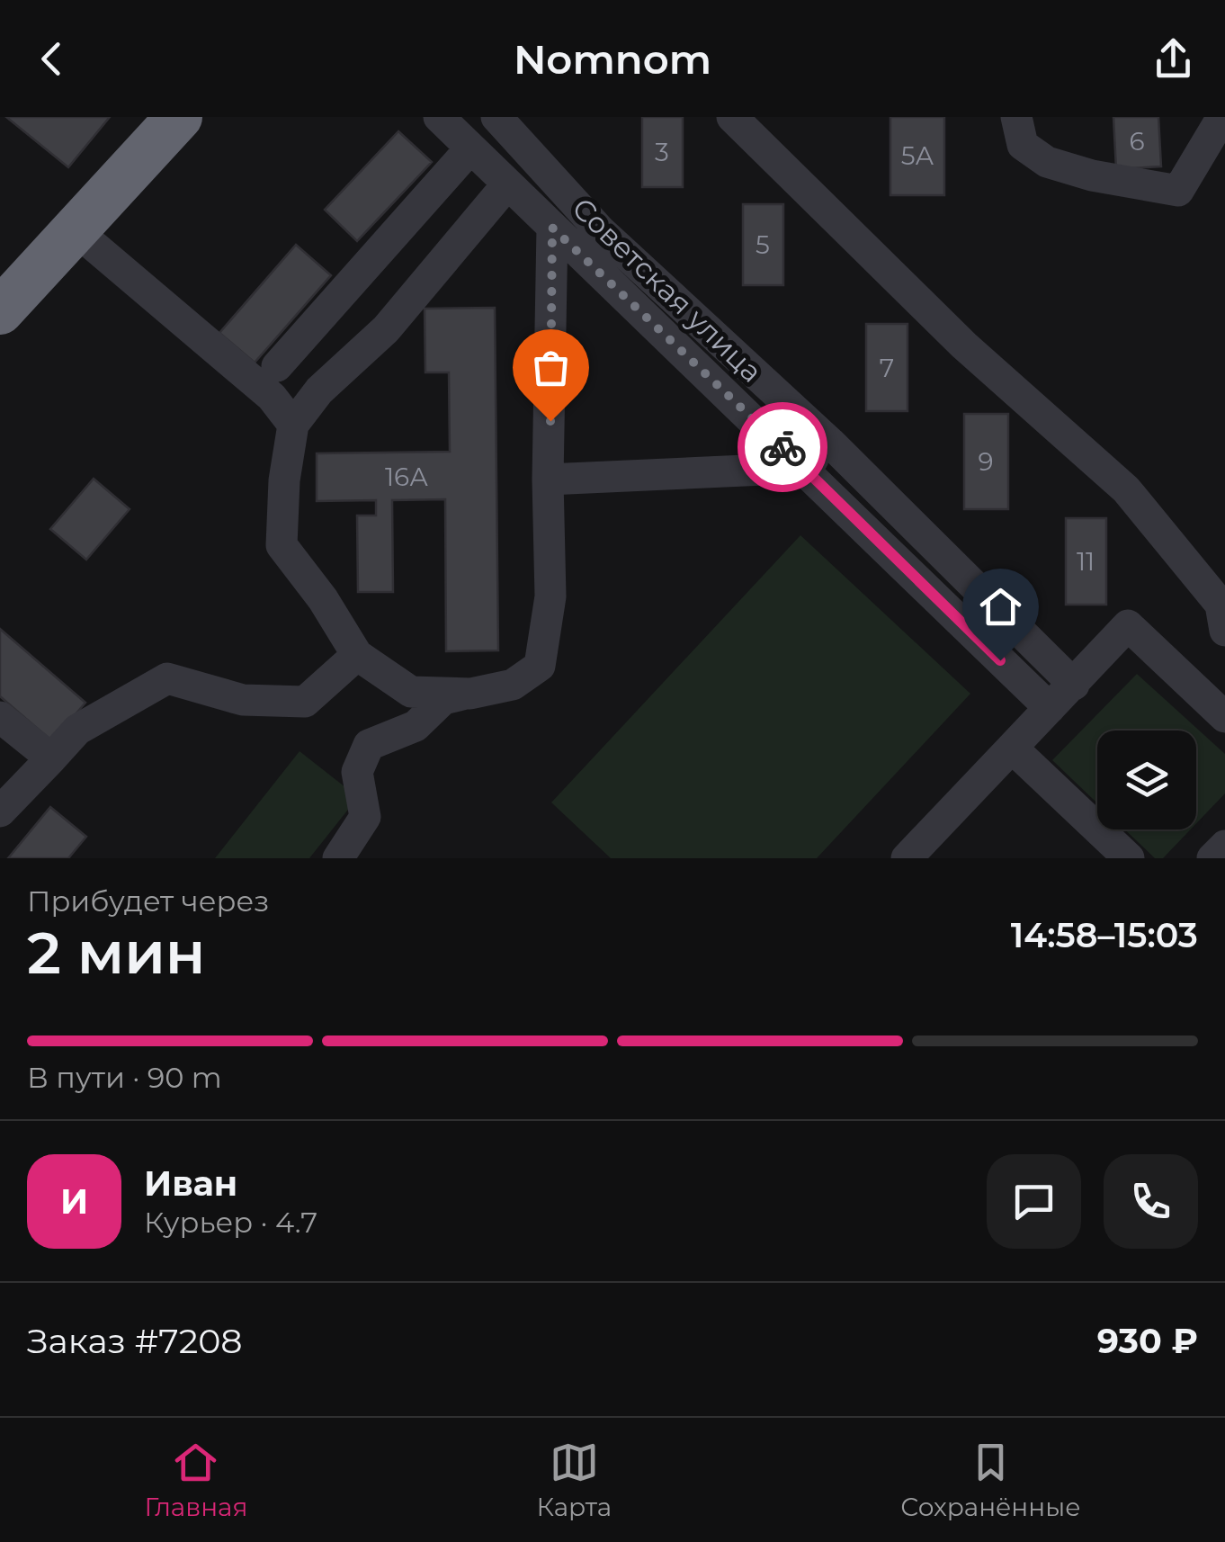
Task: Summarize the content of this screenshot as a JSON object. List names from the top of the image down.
{
  "streets": {
    "street": ["Советская улица"]
  },
  "house_numbers": [
    "6",
    "3",
    "5А",
    "5",
    "7",
    "9",
    "16А",
    "11"
  ],
  "page": {
    "header": "Nomnom",
    "heading": ["2 мин", "Прибудет через", "14:58–15:03"],
    "panel": [
      "Иван",
      "Курьер · 4.7",
      "Заказ #7208",
      "930 ₽"
    ],
    "bar": "В пути · 90 m",
    "round": "И",
    "tabs": ["Главная", "Карта", "Сохранённые"]
  }
}
